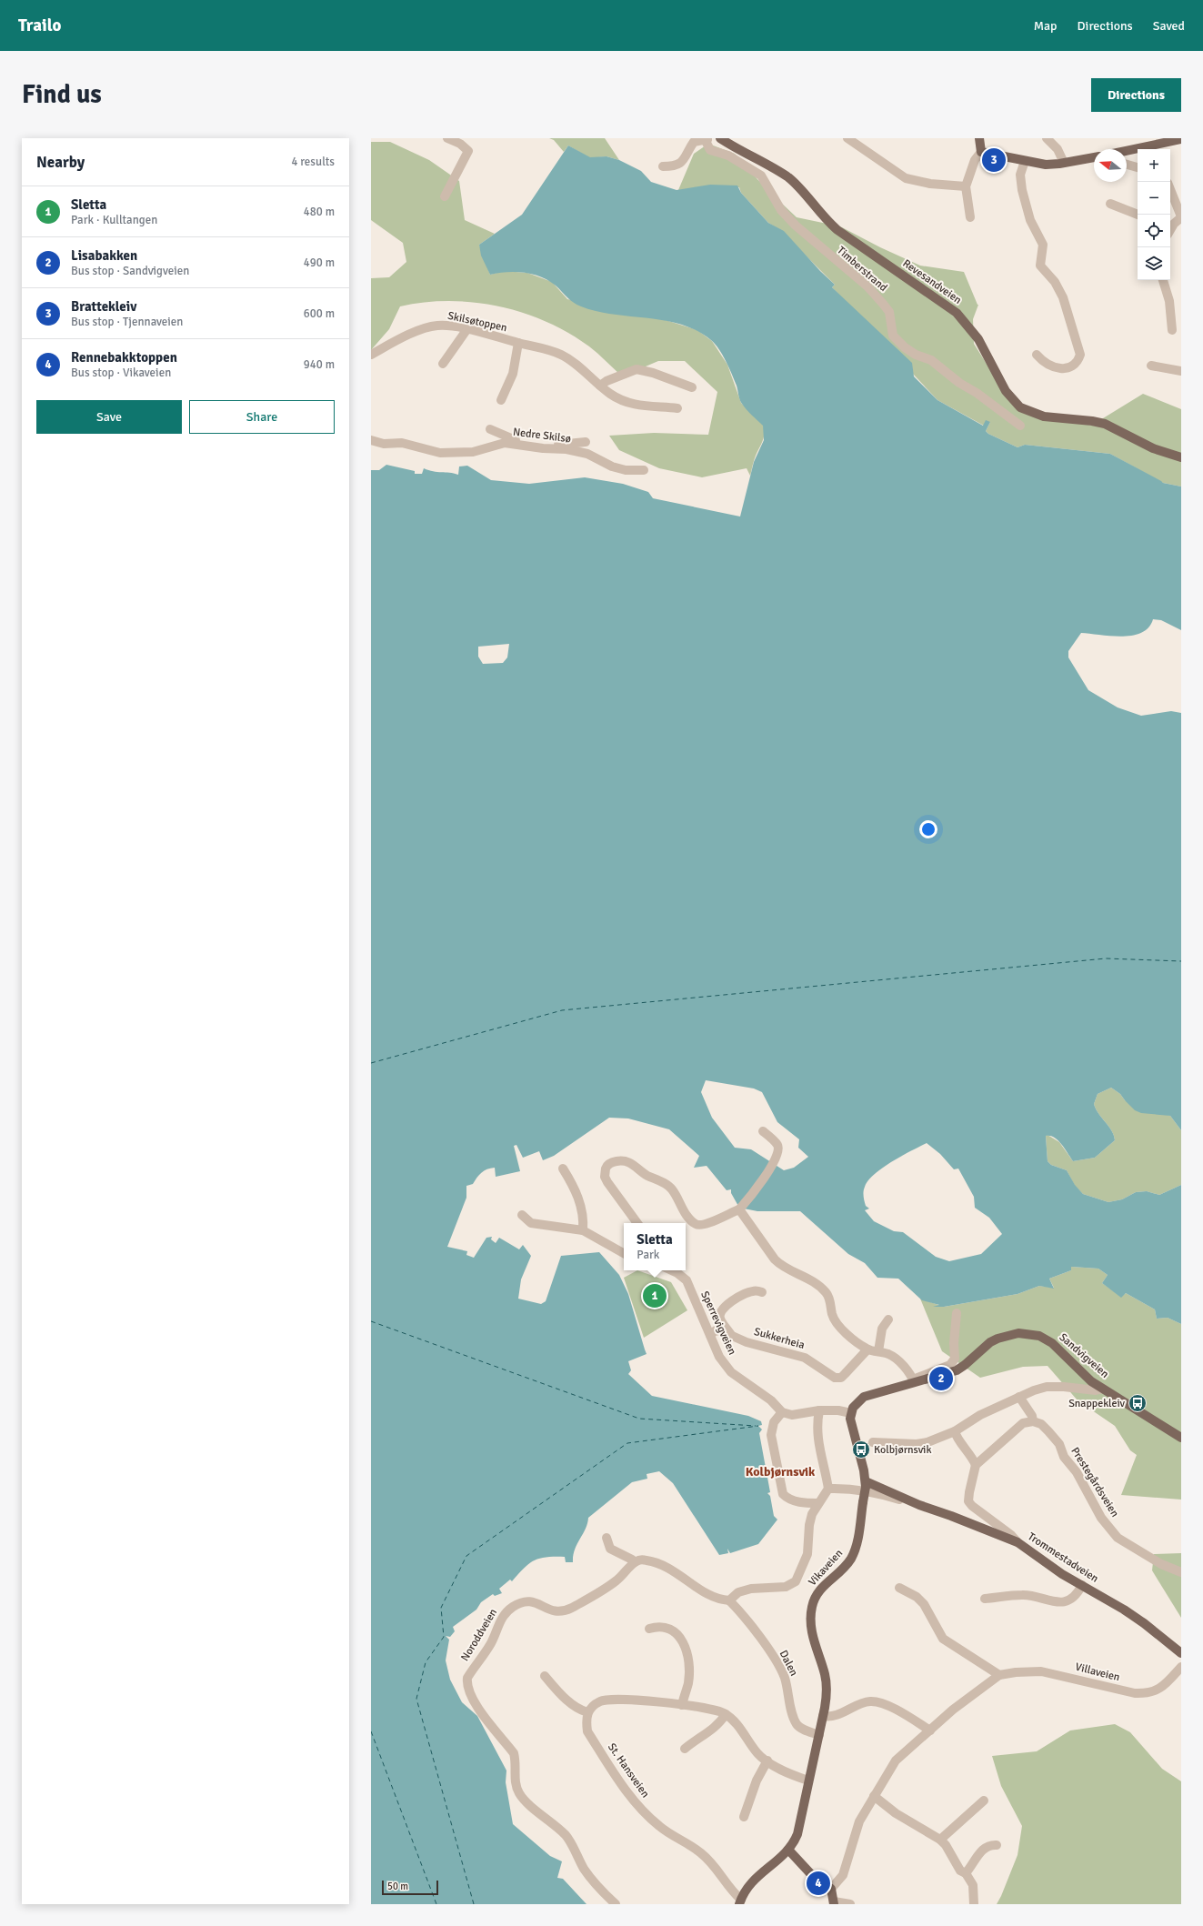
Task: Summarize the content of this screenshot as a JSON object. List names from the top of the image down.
{
  "streets": {
    "main road": [
      "Revesandveien",
      "Sandvigveien",
      "Trommestadveien",
      "Vikaveien"
    ],
    "street": [
      "Timberstrand",
      "Skilsøtoppen",
      "Nedre Skilsø",
      "Sperrevigveien",
      "Sukkerheia",
      "Prestegårdsveien",
      "Noroddveien",
      "Dalen",
      "Villaveien",
      "St. Hansveien"
    ]
  },
  "crossings": [
    ["Sperrevigveien", "Sukkerheia"],
    ["Sandvigveien", "Vikaveien"],
    ["Trommestadveien", "Vikaveien"],
    ["Vikaveien", "Dalen"],
    ["Vikaveien", "St. Hansveien"]
  ],
  "districts": ["Kolbjørnsvik"],
  "places": {
    "bus stop": ["Snappekleiv", "Kolbjørnsvik"]
  },
  "scale_bar": "50 m",
  "north": "left",
  "page": {
    "header": "Trailo",
    "nav": ["Map", "Directions", "Saved"],
    "buttons": [
      "Directions",
      ["Save", "Share"]
    ],
    "title": "Find us",
    "heading": ["Nearby", "4 results"],
    "pins": [
      "3",
      "1",
      "2",
      "4"
    ],
    "map_buttons": ["+", "−"],
    "list": [
      {
        "mark": "1",
        "name": "Sletta",
        "note": "Park · Kulltangen",
        "value": "480 m"
      },
      {
        "mark": "2",
        "name": "Lisabakken",
        "note": "Bus stop · Sandvigveien",
        "value": "490 m"
      },
      {
        "mark": "3",
        "name": "Brattekleiv",
        "note": "Bus stop · Tjennaveien",
        "value": "600 m"
      },
      {
        "mark": "4",
        "name": "Rennebakktoppen",
        "note": "Bus stop · Vikaveien",
        "value": "940 m"
      }
    ],
    "popup": ["Sletta", "Park"],
    "scale": "50 m"
  }
}
